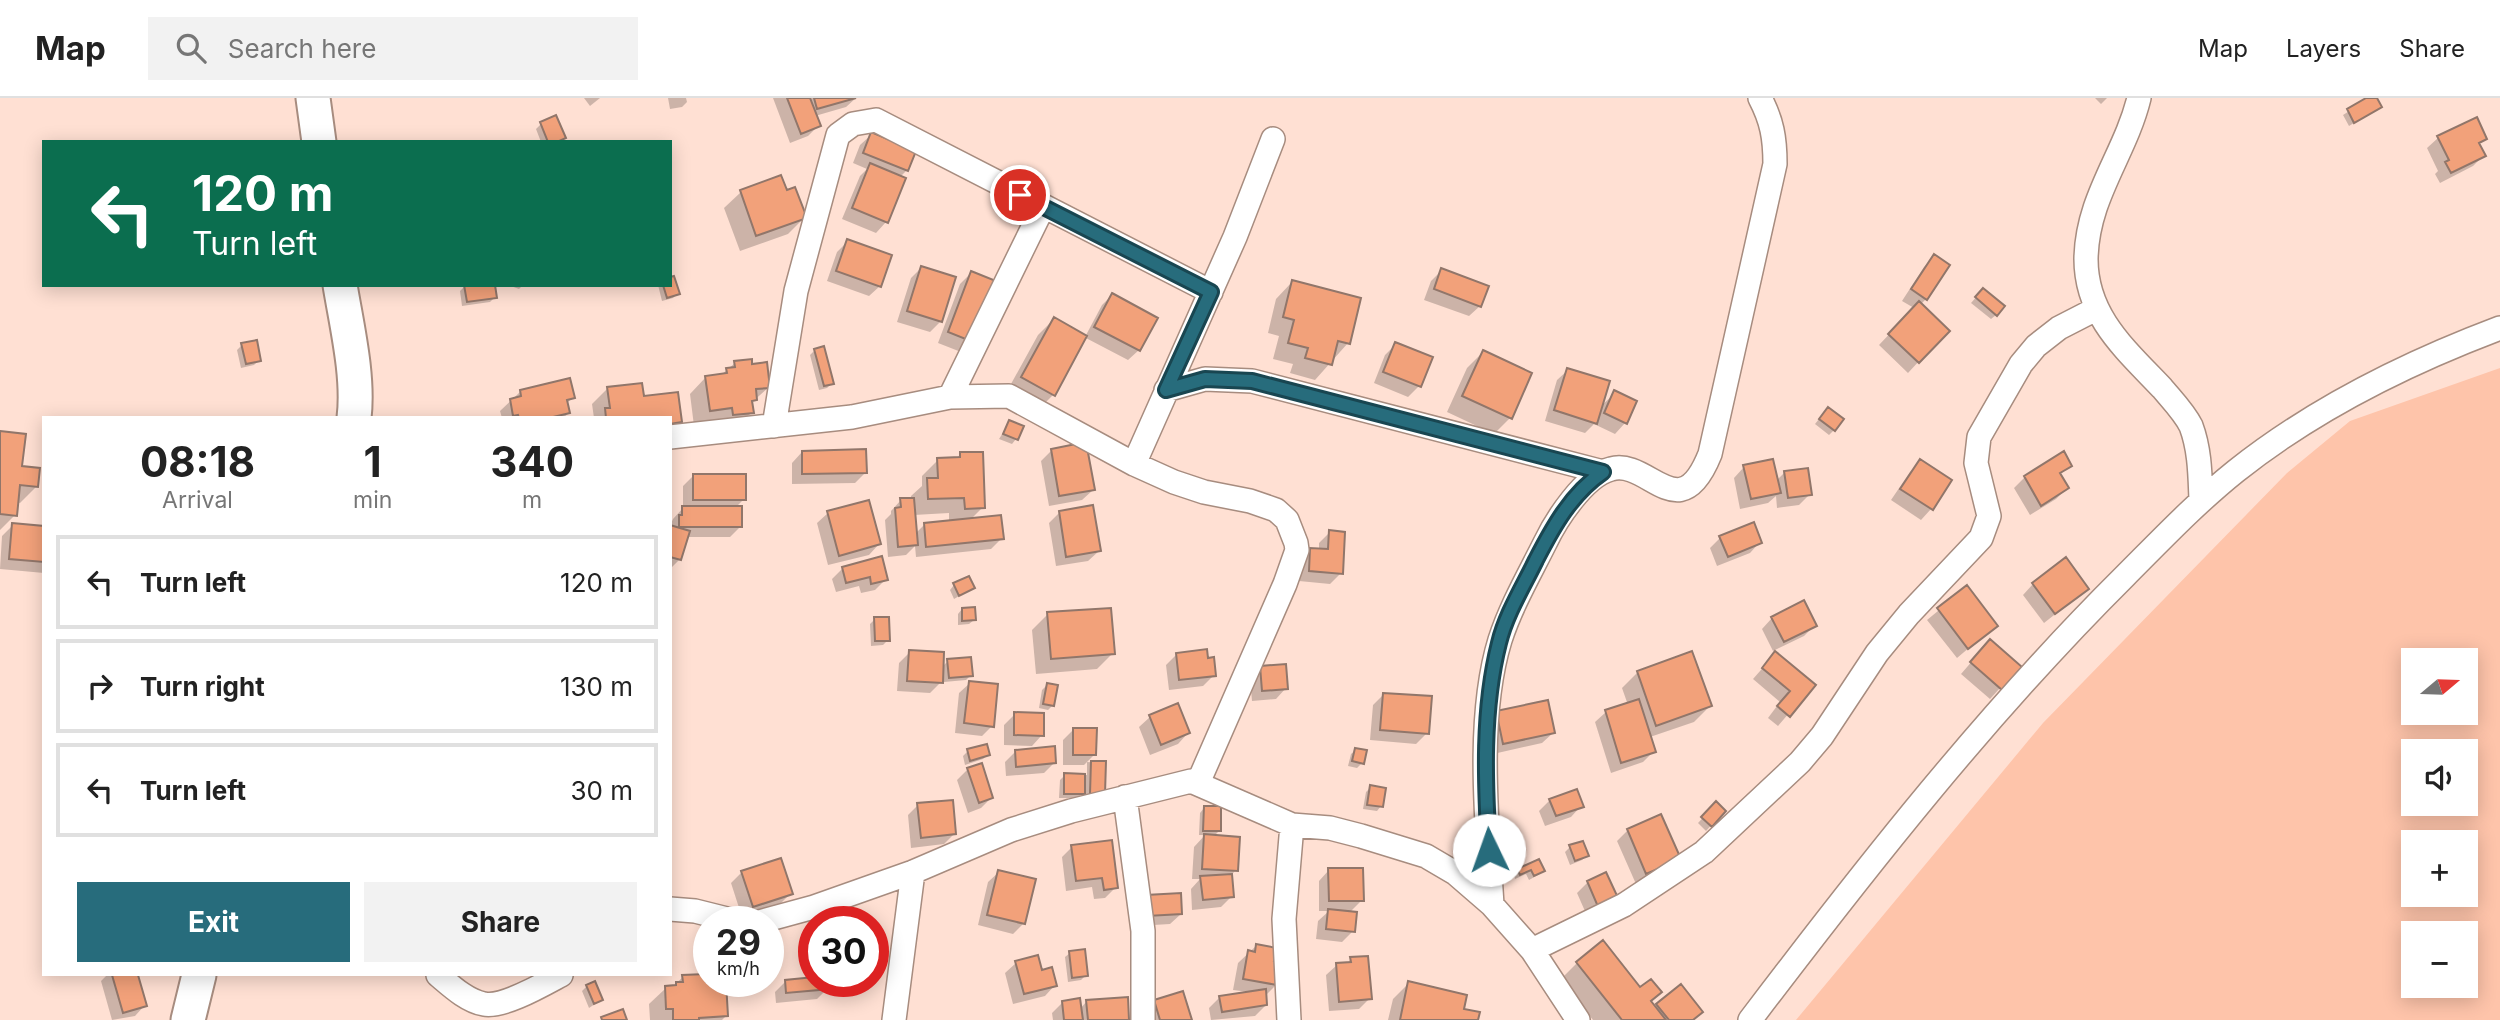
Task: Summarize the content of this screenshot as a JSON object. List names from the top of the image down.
{
  "north": "right",
  "page": {
    "header": "Map",
    "search": "Search here",
    "nav": ["Map", "Layers", "Share"],
    "turn": ["120 m", "Turn left"],
    "eta": [
      "08:18",
      "Arrival",
      "1",
      "min",
      "340",
      "m"
    ],
    "list": [
      {
        "name": "Turn left",
        "value": "120 m"
      },
      {
        "name": "Turn right",
        "value": "130 m"
      },
      {
        "name": "Turn left",
        "value": "30 m"
      }
    ],
    "map_buttons": ["+", "−"],
    "buttons": ["Exit", "Share"],
    "speed": "29 km/h",
    "limit": "30"
  }
}
